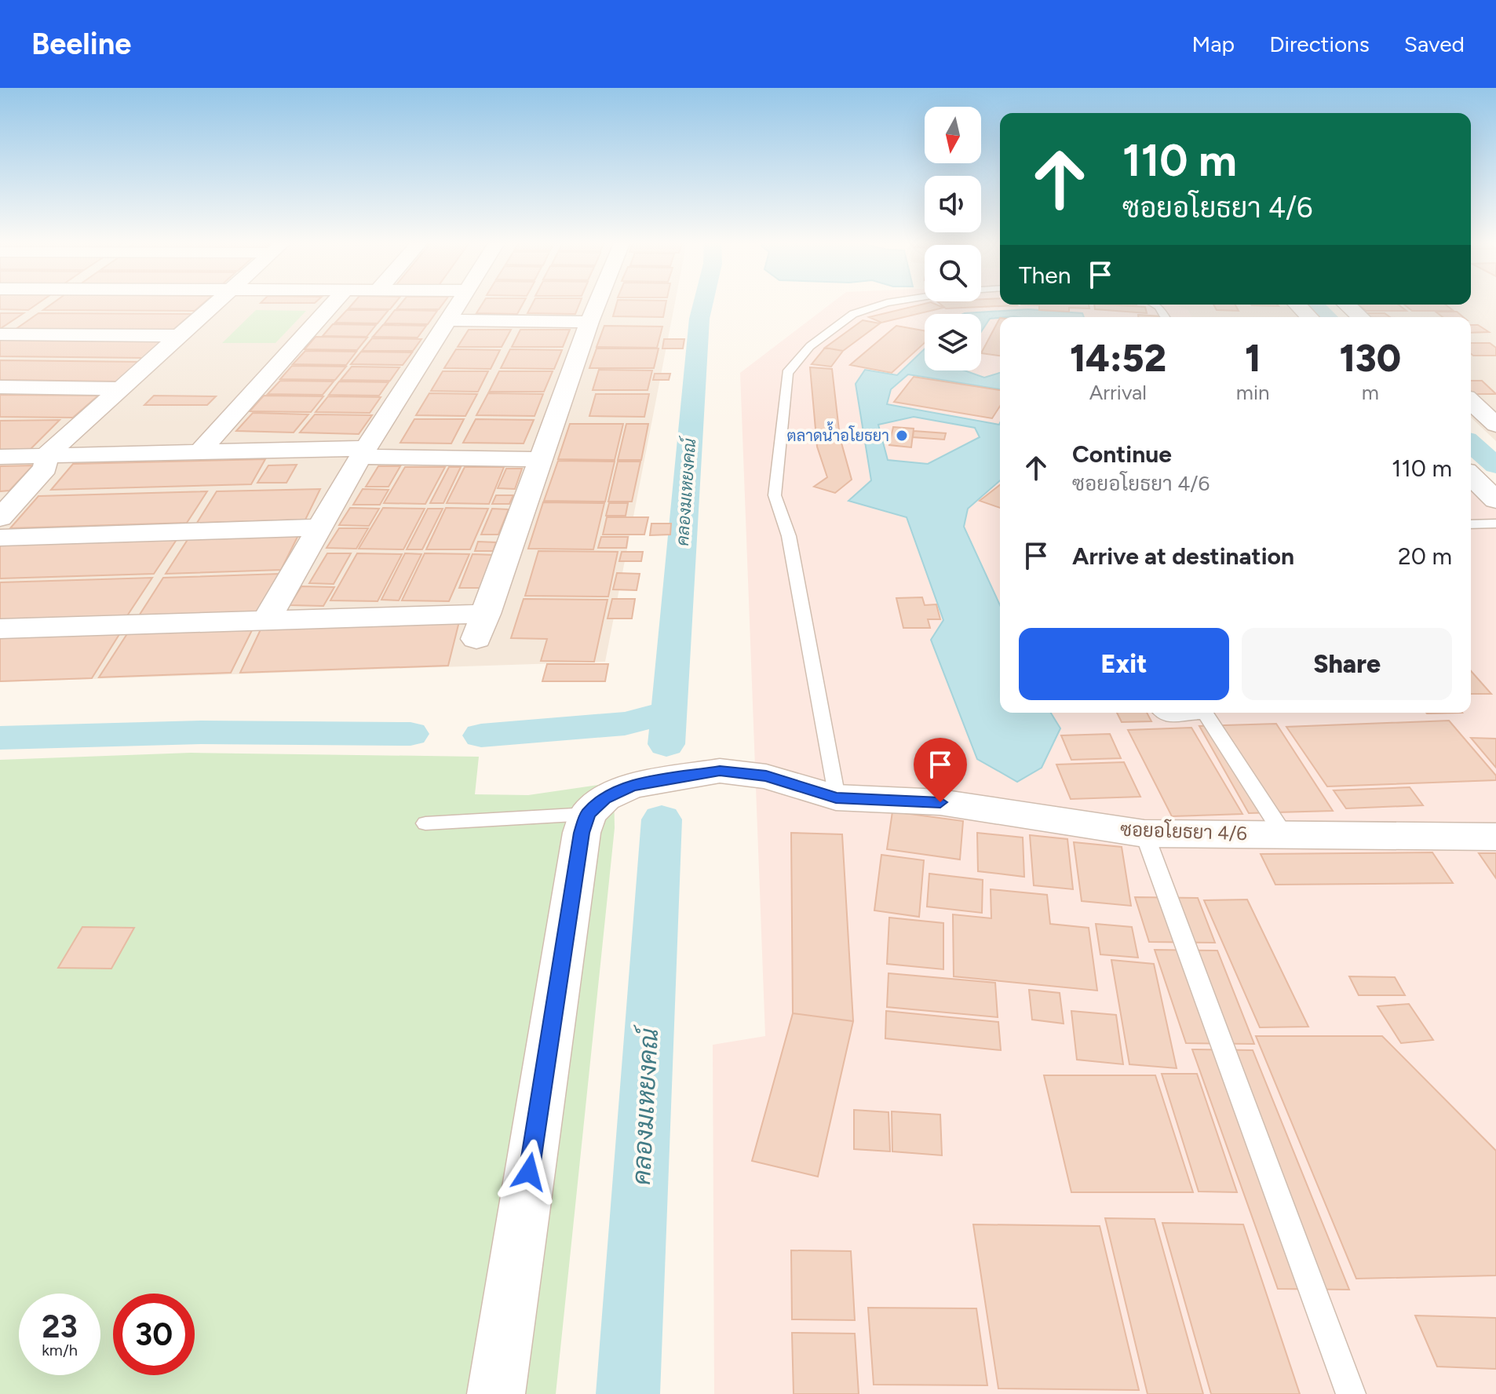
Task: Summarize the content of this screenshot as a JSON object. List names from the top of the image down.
{
  "streets": {
    "street": ["ซอยอโยธยา 4/6"]
  },
  "water": ["คลองมเหยงคณ์"],
  "places": ["ตลาดน้ำอโยธยา"],
  "north": "bottom",
  "page": {
    "header": "Beeline",
    "nav": ["Map", "Directions", "Saved"],
    "turn": ["110 m", "ซอยอโยธยา 4/6"],
    "then": "Then",
    "eta": [
      "14:52",
      "Arrival",
      "1",
      "min",
      "130",
      "m"
    ],
    "list": [
      {
        "name": "Continue",
        "note": "ซอยอโยธยา 4/6",
        "value": "110 m"
      },
      {
        "name": "Arrive at destination",
        "value": "20 m"
      }
    ],
    "buttons": ["Exit", "Share"],
    "speed": "23 km/h",
    "limit": "30"
  }
}
